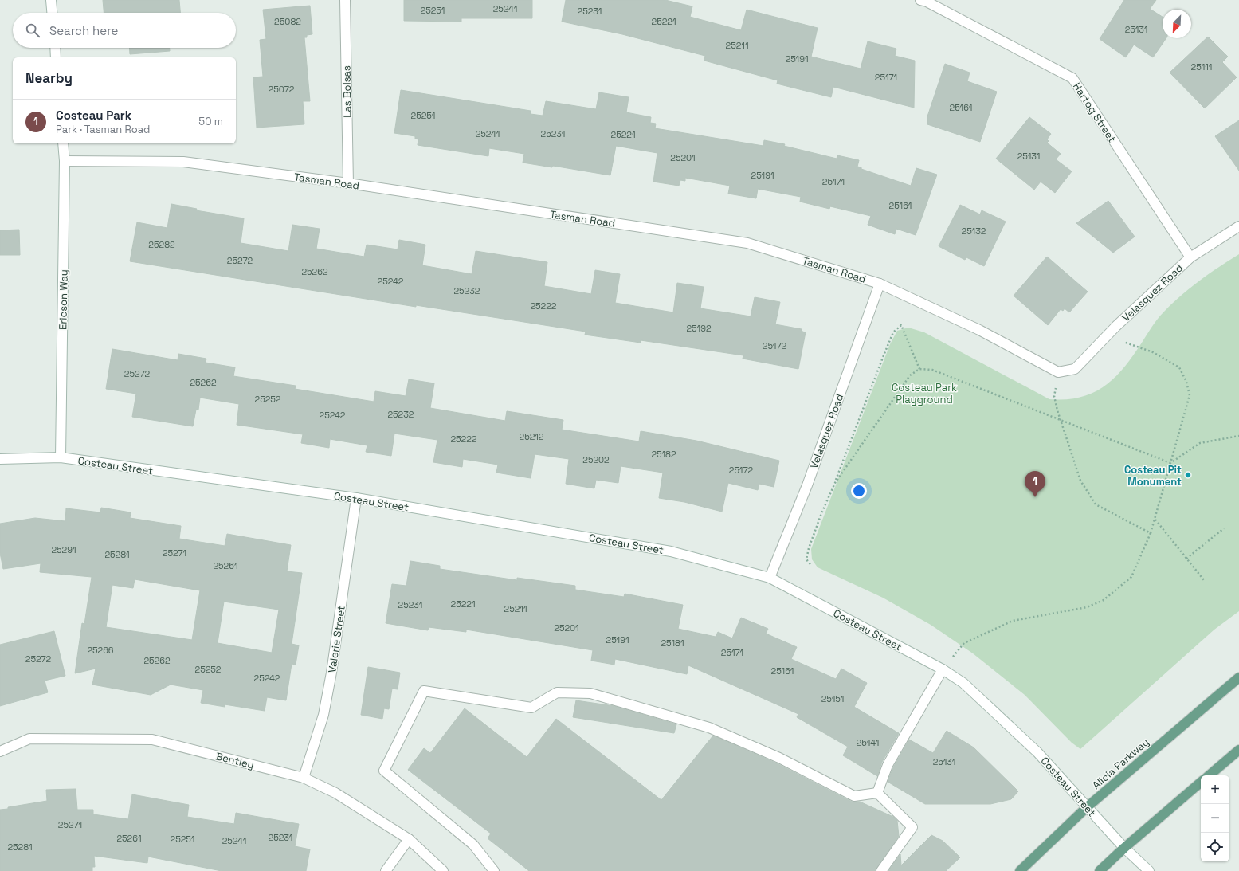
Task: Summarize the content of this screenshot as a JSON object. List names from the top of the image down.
{
  "streets": {
    "main road": ["Alicia Parkway"],
    "street": [
      "Las Bolsas",
      "Hartog Street",
      "Tasman Road",
      "Velasquez Road",
      "Ericson Way",
      "Costeau Street",
      "Valerie Street",
      "Bentley"
    ]
  },
  "crossings": [
    ["Las Bolsas", "Tasman Road"],
    ["Hartog Street", "Velasquez Road"],
    ["Tasman Road", "Velasquez Road"],
    ["Tasman Road", "Ericson Way"],
    ["Velasquez Road", "Costeau Street"],
    ["Ericson Way", "Costeau Street"],
    ["Costeau Street", "Valerie Street"],
    ["Costeau Street", "Alicia Parkway"],
    ["Valerie Street", "Bentley"]
  ],
  "parks": ["Costeau Park Playground"],
  "places": ["Costeau Pit Monument"],
  "house_numbers": [
    "25241",
    "25251",
    "25231",
    "25082",
    "25221",
    "25131",
    "25211",
    "25191",
    "25111",
    "25171",
    "25072",
    "25161",
    "25251",
    "25241",
    "25231",
    "25221",
    "25131",
    "25201",
    "25191",
    "25171",
    "25161",
    "25132",
    "25282",
    "25272",
    "25262",
    "25242",
    "25232",
    "25222",
    "25192",
    "25172",
    "25272",
    "25262",
    "25252",
    "25232",
    "25242",
    "25212",
    "25222",
    "25182",
    "25202",
    "25172",
    "25291",
    "25271",
    "25281",
    "25261",
    "25221",
    "25231",
    "25211",
    "25201",
    "25191",
    "25181",
    "25266",
    "25171",
    "25272",
    "25262",
    "25252",
    "25161",
    "25242",
    "25151",
    "25141",
    "25131",
    "25271",
    "25231",
    "25261",
    "25251",
    "25241",
    "25281"
  ],
  "north": "bottom left",
  "page": {
    "search": "Search here",
    "heading": "Nearby",
    "list": [
      {
        "mark": "1",
        "name": "Costeau Park",
        "note": "Park · Tasman Road",
        "value": "50 m"
      }
    ],
    "pins": "1",
    "map_buttons": ["+", "−"]
  }
}
